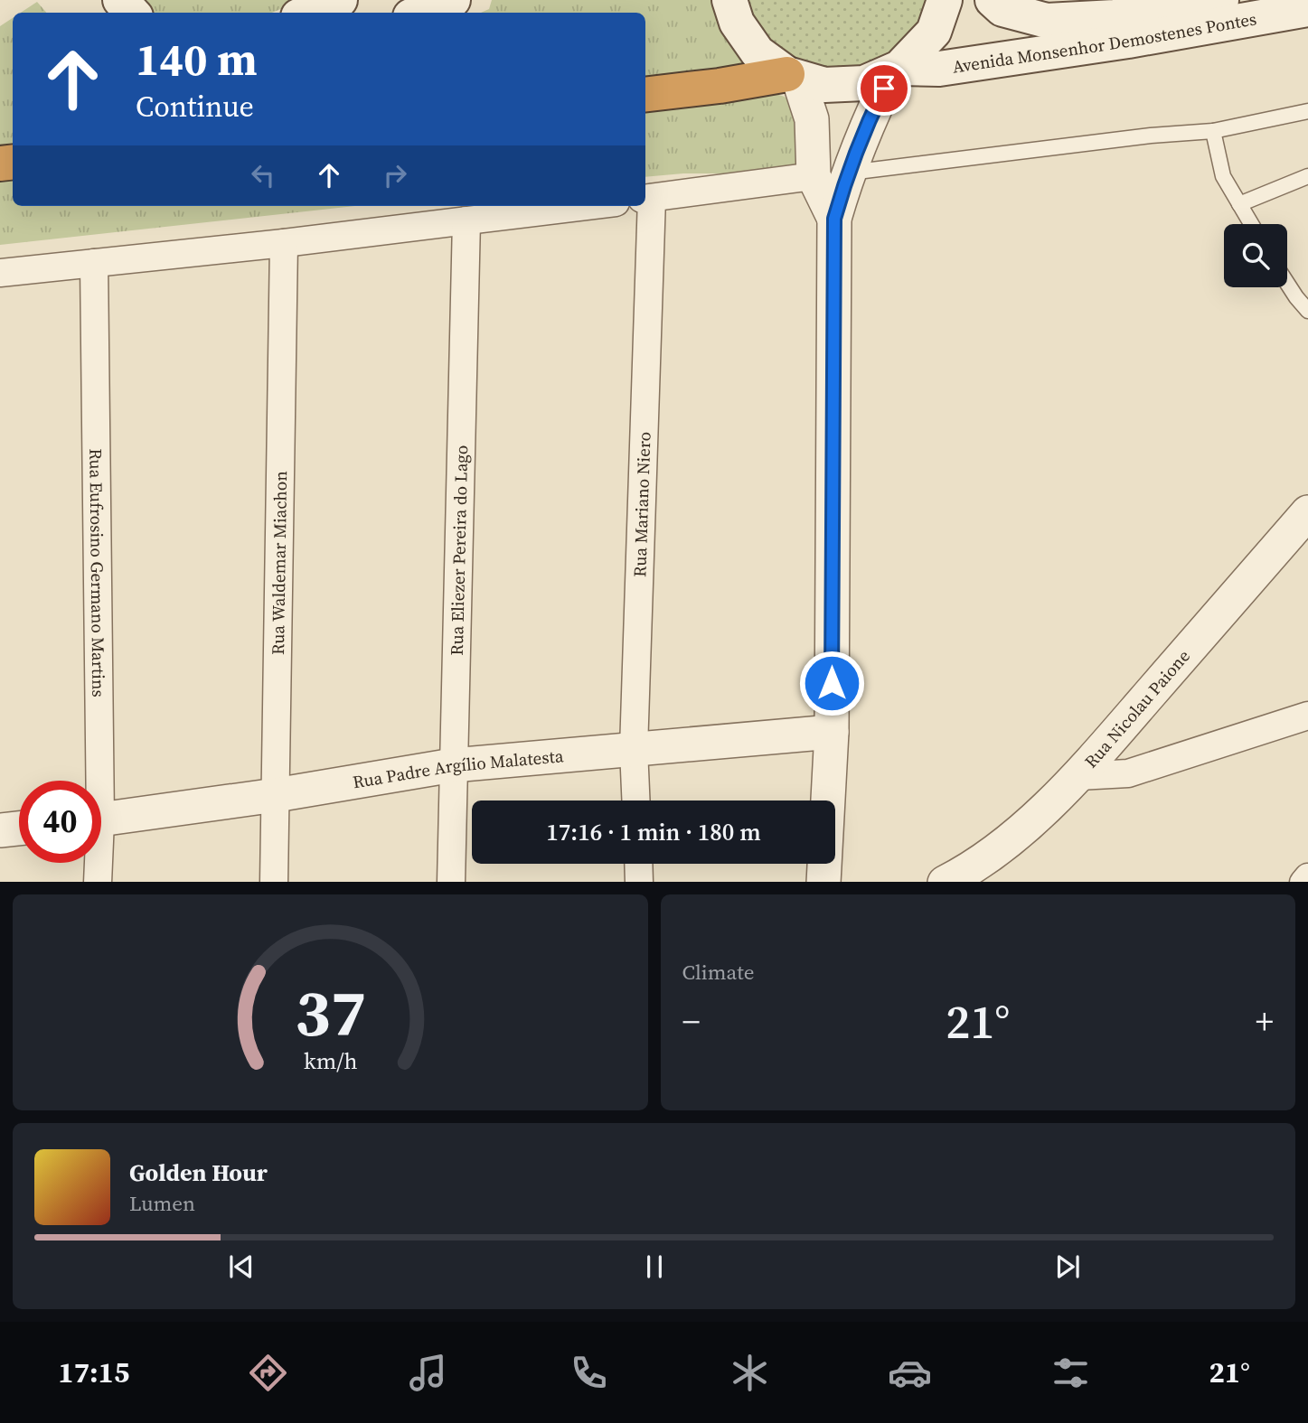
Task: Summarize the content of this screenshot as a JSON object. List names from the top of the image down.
{
  "streets": {
    "main road": ["Avenida Monsenhor Demostenes Pontes"],
    "street": [
      "Rua Mariano Niero",
      "Rua Eliezer Pereira do Lago",
      "Rua Waldemar Miachon",
      "Rua Eufrosino Germano Martins",
      "Rua Nicolau Paione",
      "Rua Padre Argílio Malatesta"
    ]
  },
  "crossings": [
    ["Rua Mariano Niero", "Rua Padre Argílio Malatesta"],
    ["Rua Eliezer Pereira do Lago", "Rua Padre Argílio Malatesta"],
    ["Rua Waldemar Miachon", "Rua Padre Argílio Malatesta"]
  ],
  "page": {
    "turn": ["140 m", "Continue"],
    "limit": "40",
    "trip": "17:16 · 1 min · 180 m",
    "tile": "Climate",
    "heat": ["−", "21°", "+"],
    "song": ["Golden Hour", "Lumen"],
    "tabs": ["17:15", "21°"],
    "gauge": ["37", "km/h"]
  }
}
